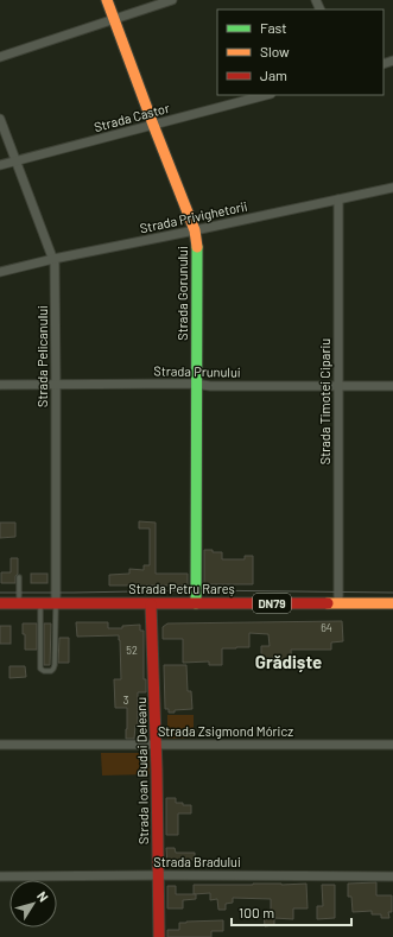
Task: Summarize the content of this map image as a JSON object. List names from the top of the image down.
{
  "streets": {
    "street": [
      "Strada Castor",
      "Strada Privighetorii",
      "Strada Gorunului",
      "Strada Pelicanului",
      "Strada Prunului",
      "Strada Timotei Cipariu",
      "Strada Petru Rareș",
      "DN79",
      "Strada Zsigmond Móricz",
      "Strada Ioan Budai Deleanu",
      "Strada Bradului"
    ]
  },
  "crossings": [
    ["Strada Castor", "Strada Gorunului"],
    ["Strada Castor", "Strada Pelicanului"],
    ["Strada Privighetorii", "Strada Gorunului"],
    ["Strada Privighetorii", "Strada Pelicanului"],
    ["Strada Privighetorii", "Strada Timotei Cipariu"],
    ["Strada Gorunului", "Strada Prunului"],
    ["Strada Gorunului", "Strada Petru Rareș"],
    ["Strada Pelicanului", "Strada Prunului"],
    ["Strada Pelicanului", "Strada Petru Rareș"],
    ["Strada Prunului", "Strada Timotei Cipariu"],
    ["Strada Timotei Cipariu", "Strada Petru Rareș"],
    ["Strada Petru Rareș", "Strada Ioan Budai Deleanu"],
    ["Strada Zsigmond Móricz", "Strada Ioan Budai Deleanu"],
    ["Strada Ioan Budai Deleanu", "Strada Bradului"]
  ],
  "districts": ["Grădiște"],
  "house_numbers": ["64", "52", "3"],
  "legend": ["Fast", "Slow", "Jam"],
  "scale_bar": "100 m",
  "north": "top right"
}
